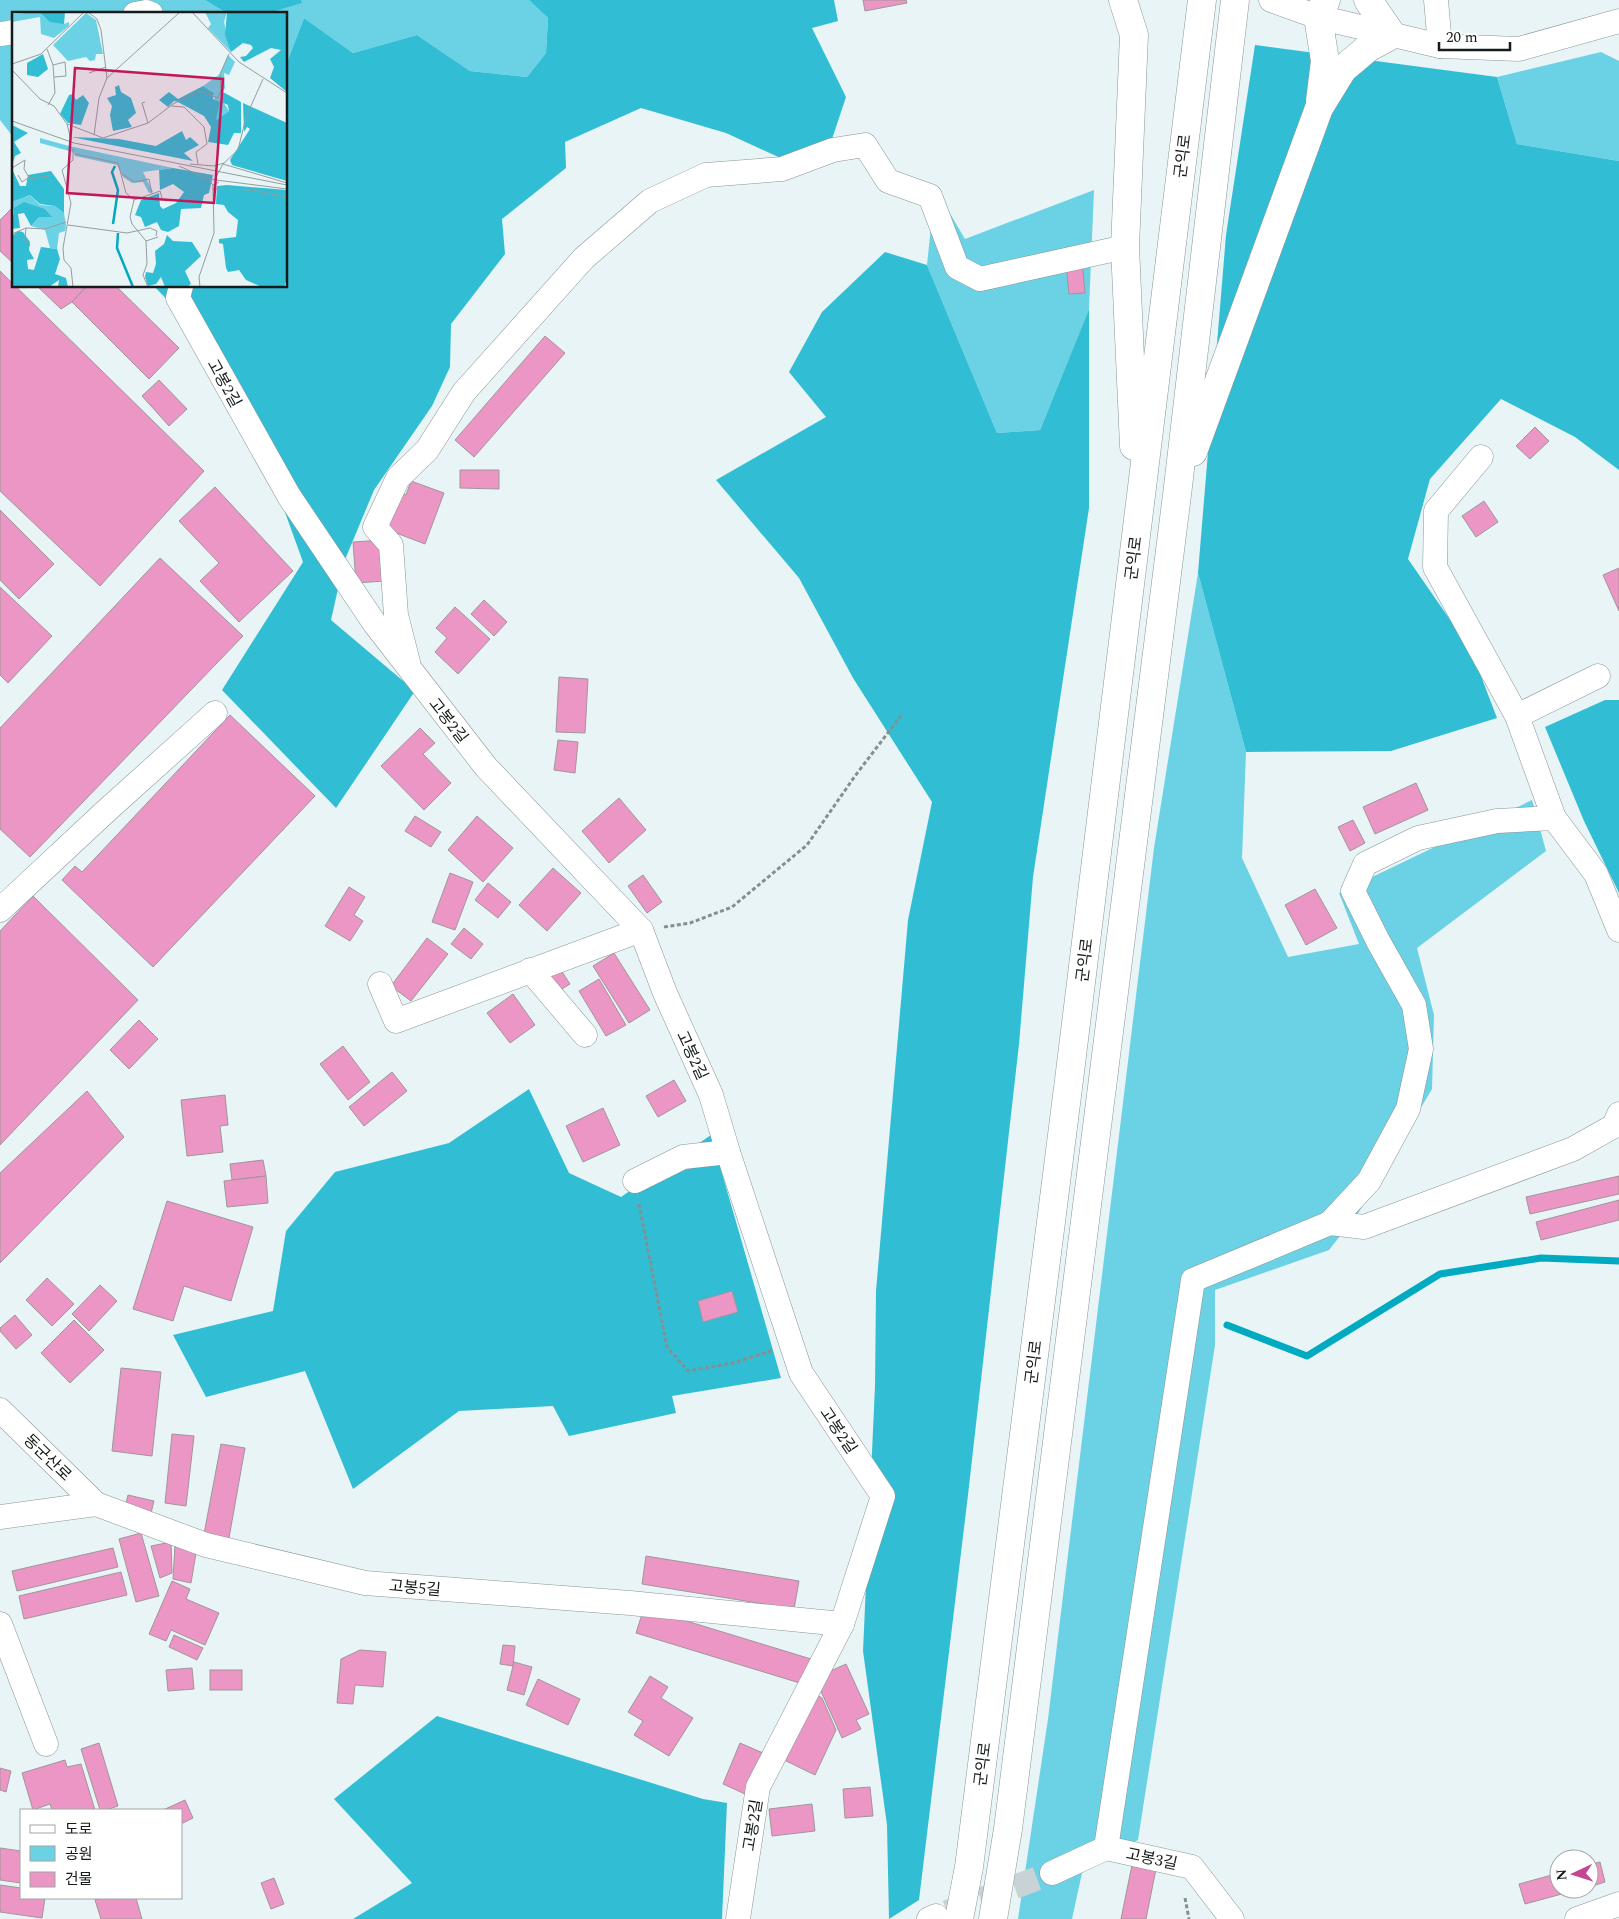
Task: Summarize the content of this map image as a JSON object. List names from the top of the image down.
{
  "streets": {
    "highway": ["군익로"],
    "street": [
      "고봉2길",
      "동군산로",
      "고봉5길",
      "고봉3길"
    ]
  },
  "crossings": [
    ["고봉2길", "고봉5길"],
    ["동군산로", "고봉5길"]
  ],
  "legend": ["도로", "공원", "건물"],
  "scale_bar": "20 m",
  "north": "left"
}
